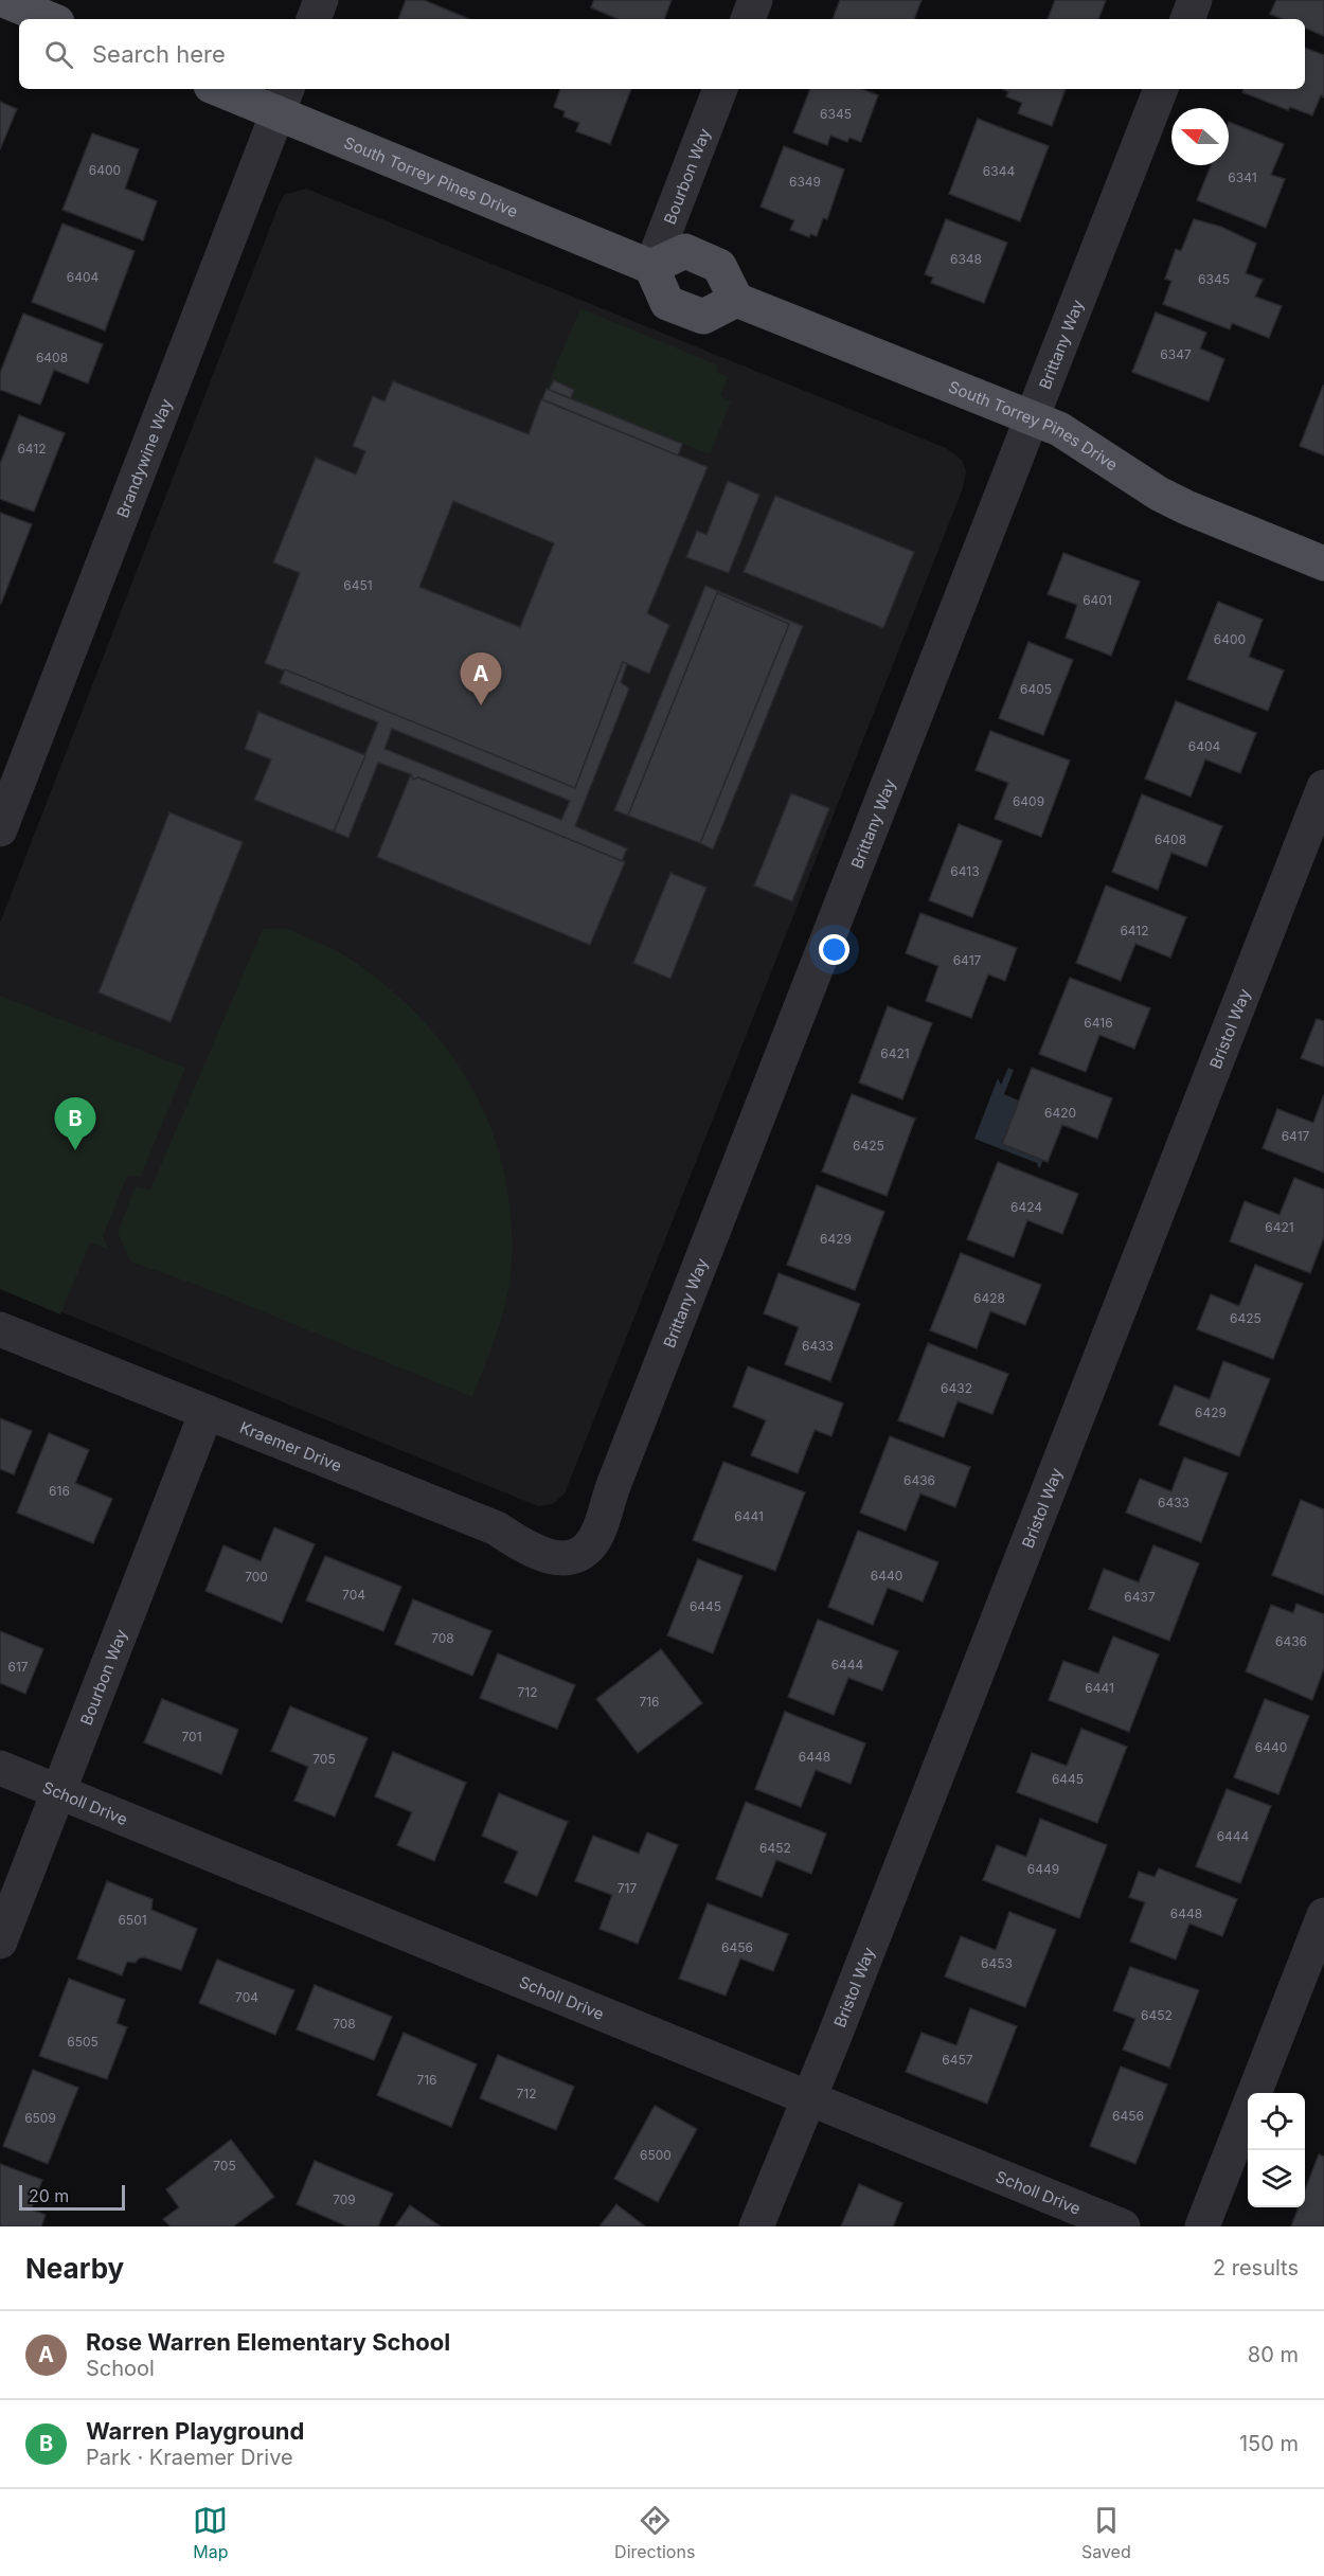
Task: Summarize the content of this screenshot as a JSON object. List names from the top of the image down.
{
  "streets": {
    "main road": ["South Torrey Pines Drive"],
    "street": [
      "Bourbon Way",
      "Brittany Way",
      "Brandywine Way",
      "Bristol Way",
      "Kraemer Drive",
      "Scholl Drive"
    ]
  },
  "crossings": [
    ["South Torrey Pines Drive", "Bourbon Way"],
    ["South Torrey Pines Drive", "Brittany Way"],
    ["South Torrey Pines Drive", "Brandywine Way"],
    ["Bourbon Way", "Kraemer Drive"],
    ["Bourbon Way", "Scholl Drive"],
    ["Brittany Way", "Kraemer Drive"],
    ["Bristol Way", "Scholl Drive"]
  ],
  "house_numbers": [
    "6345",
    "6400",
    "6344",
    "6341",
    "6349",
    "6348",
    "6404",
    "6345",
    "6347",
    "6408",
    "6412",
    "6451",
    "6401",
    "6400",
    "6405",
    "6404",
    "6409",
    "6408",
    "6413",
    "6412",
    "6417",
    "6416",
    "6421",
    "6420",
    "6417",
    "6425",
    "6424",
    "6421",
    "6429",
    "6428",
    "6425",
    "6433",
    "6432",
    "6429",
    "6436",
    "616",
    "6433",
    "6441",
    "6440",
    "700",
    "704",
    "6437",
    "6445",
    "708",
    "6436",
    "6444",
    "617",
    "6441",
    "712",
    "716",
    "701",
    "6440",
    "6448",
    "705",
    "6445",
    "6444",
    "6452",
    "6449",
    "717",
    "6448",
    "6501",
    "6456",
    "6453",
    "704",
    "6452",
    "708",
    "6505",
    "6457",
    "716",
    "712",
    "6456",
    "6509",
    "6500",
    "705",
    "709"
  ],
  "scale_bar": "20 m",
  "north": "left",
  "page": {
    "search": "Search here",
    "pins": ["A", "B"],
    "scale": "20 m",
    "heading": ["Nearby", "2 results"],
    "list": [
      {
        "mark": "A",
        "name": "Rose Warren Elementary School",
        "note": "School",
        "value": "80 m"
      },
      {
        "mark": "B",
        "name": "Warren Playground",
        "note": "Park · Kraemer Drive",
        "value": "150 m"
      }
    ],
    "nav": ["Map", "Directions", "Saved"]
  }
}
